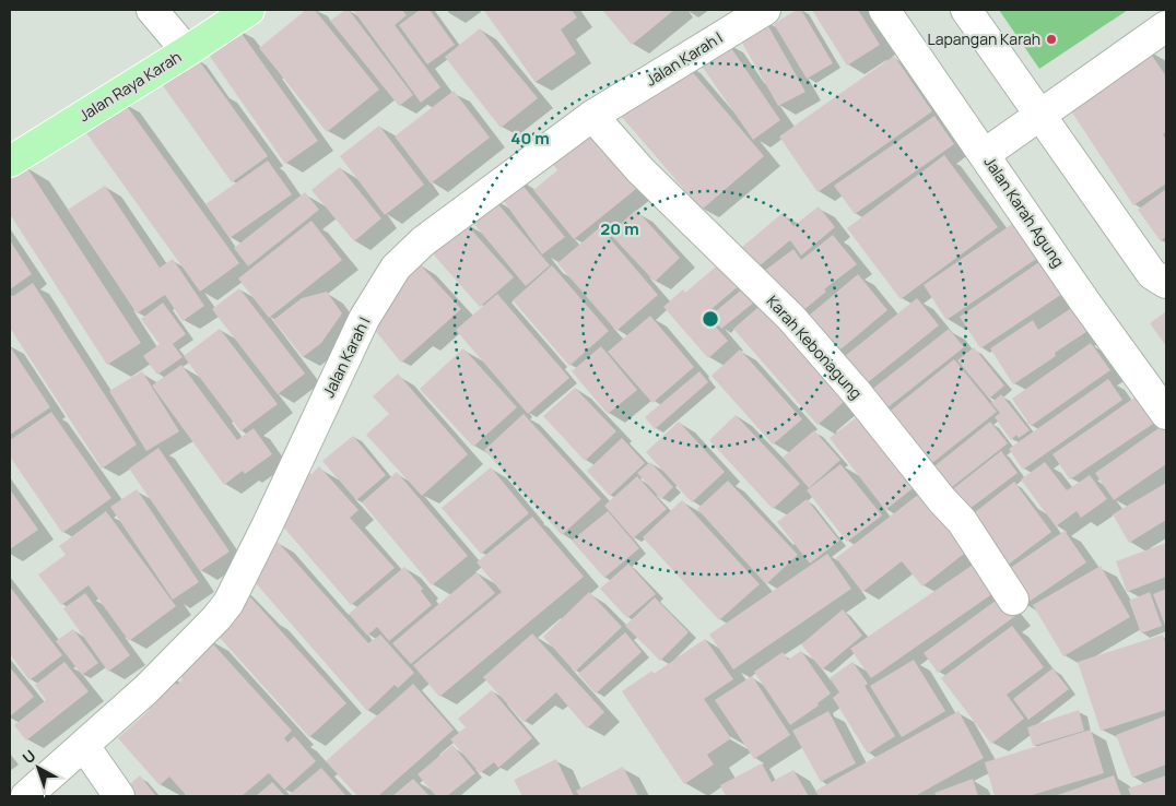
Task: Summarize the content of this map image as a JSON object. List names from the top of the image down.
{
  "streets": {
    "main road": ["Jalan Raya Karah"],
    "street": ["Jalan Karah I", "Jalan Karah Agung", "Karah Kebonagung"]
  },
  "crossings": [
    ["Jalan Karah I", "Karah Kebonagung"]
  ],
  "places": ["Lapangan Karah"],
  "north": "top left",
  "rings": ["40 m", "20 m"]
}
